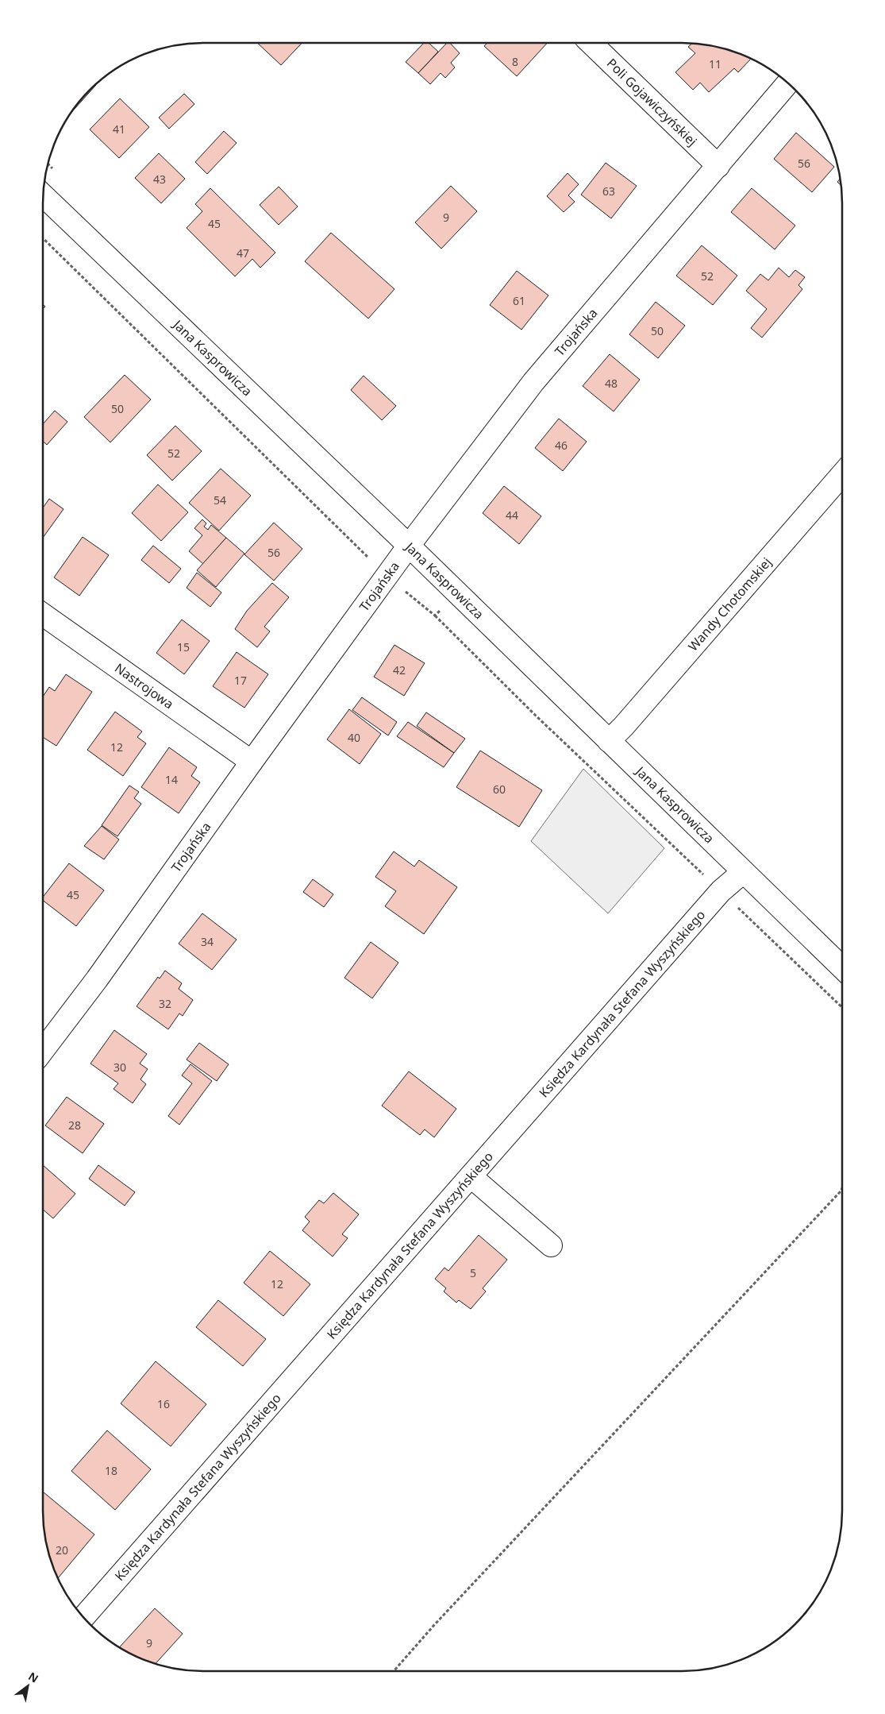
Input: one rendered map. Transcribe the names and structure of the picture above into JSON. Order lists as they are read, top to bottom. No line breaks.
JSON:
{"streets":{"street":["Poli Gojawiczyńskiej","Trojańska","Jana Kasprowicza","Wandy Chotomskiej","Nastrojowa","Księdza Kardynała Stefana Wyszyńskiego"]},"crossings":[["Poli Gojawiczyńskiej","Trojańska"],["Trojańska","Jana Kasprowicza"],["Trojańska","Nastrojowa"],["Jana Kasprowicza","Wandy Chotomskiej"],["Jana Kasprowicza","Księdza Kardynała Stefana Wyszyńskiego"]],"house_numbers":["8","11","41","56","43","63","9","45","47","52","61","50","48","50","46","52","54","44","56","15","42","17","40","12","14","60","45","34","32","30","28","5","12","16","18","20","9"],"north":"top right"}
